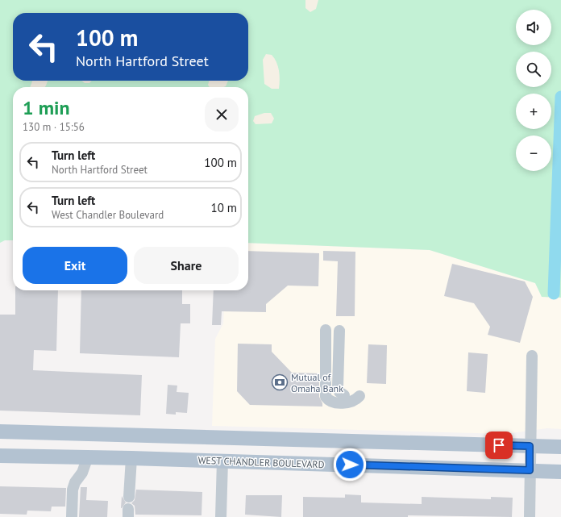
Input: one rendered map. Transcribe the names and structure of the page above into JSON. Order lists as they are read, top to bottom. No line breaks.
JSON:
{"streets":{"main road":["WEST CHANDLER BOULEVARD"]},"places":{"bank":["Mutual of Omaha Bank"]},"page":{"map_buttons":["+","−"],"turn":["100 m","North Hartford Street"],"heading":["1 min","130 m · 15:56"],"list":[{"name":"Turn left","note":"North Hartford Street","value":"100 m"},{"name":"Turn left","note":"West Chandler Boulevard","value":"10 m"}],"buttons":["Exit","Share"]}}
